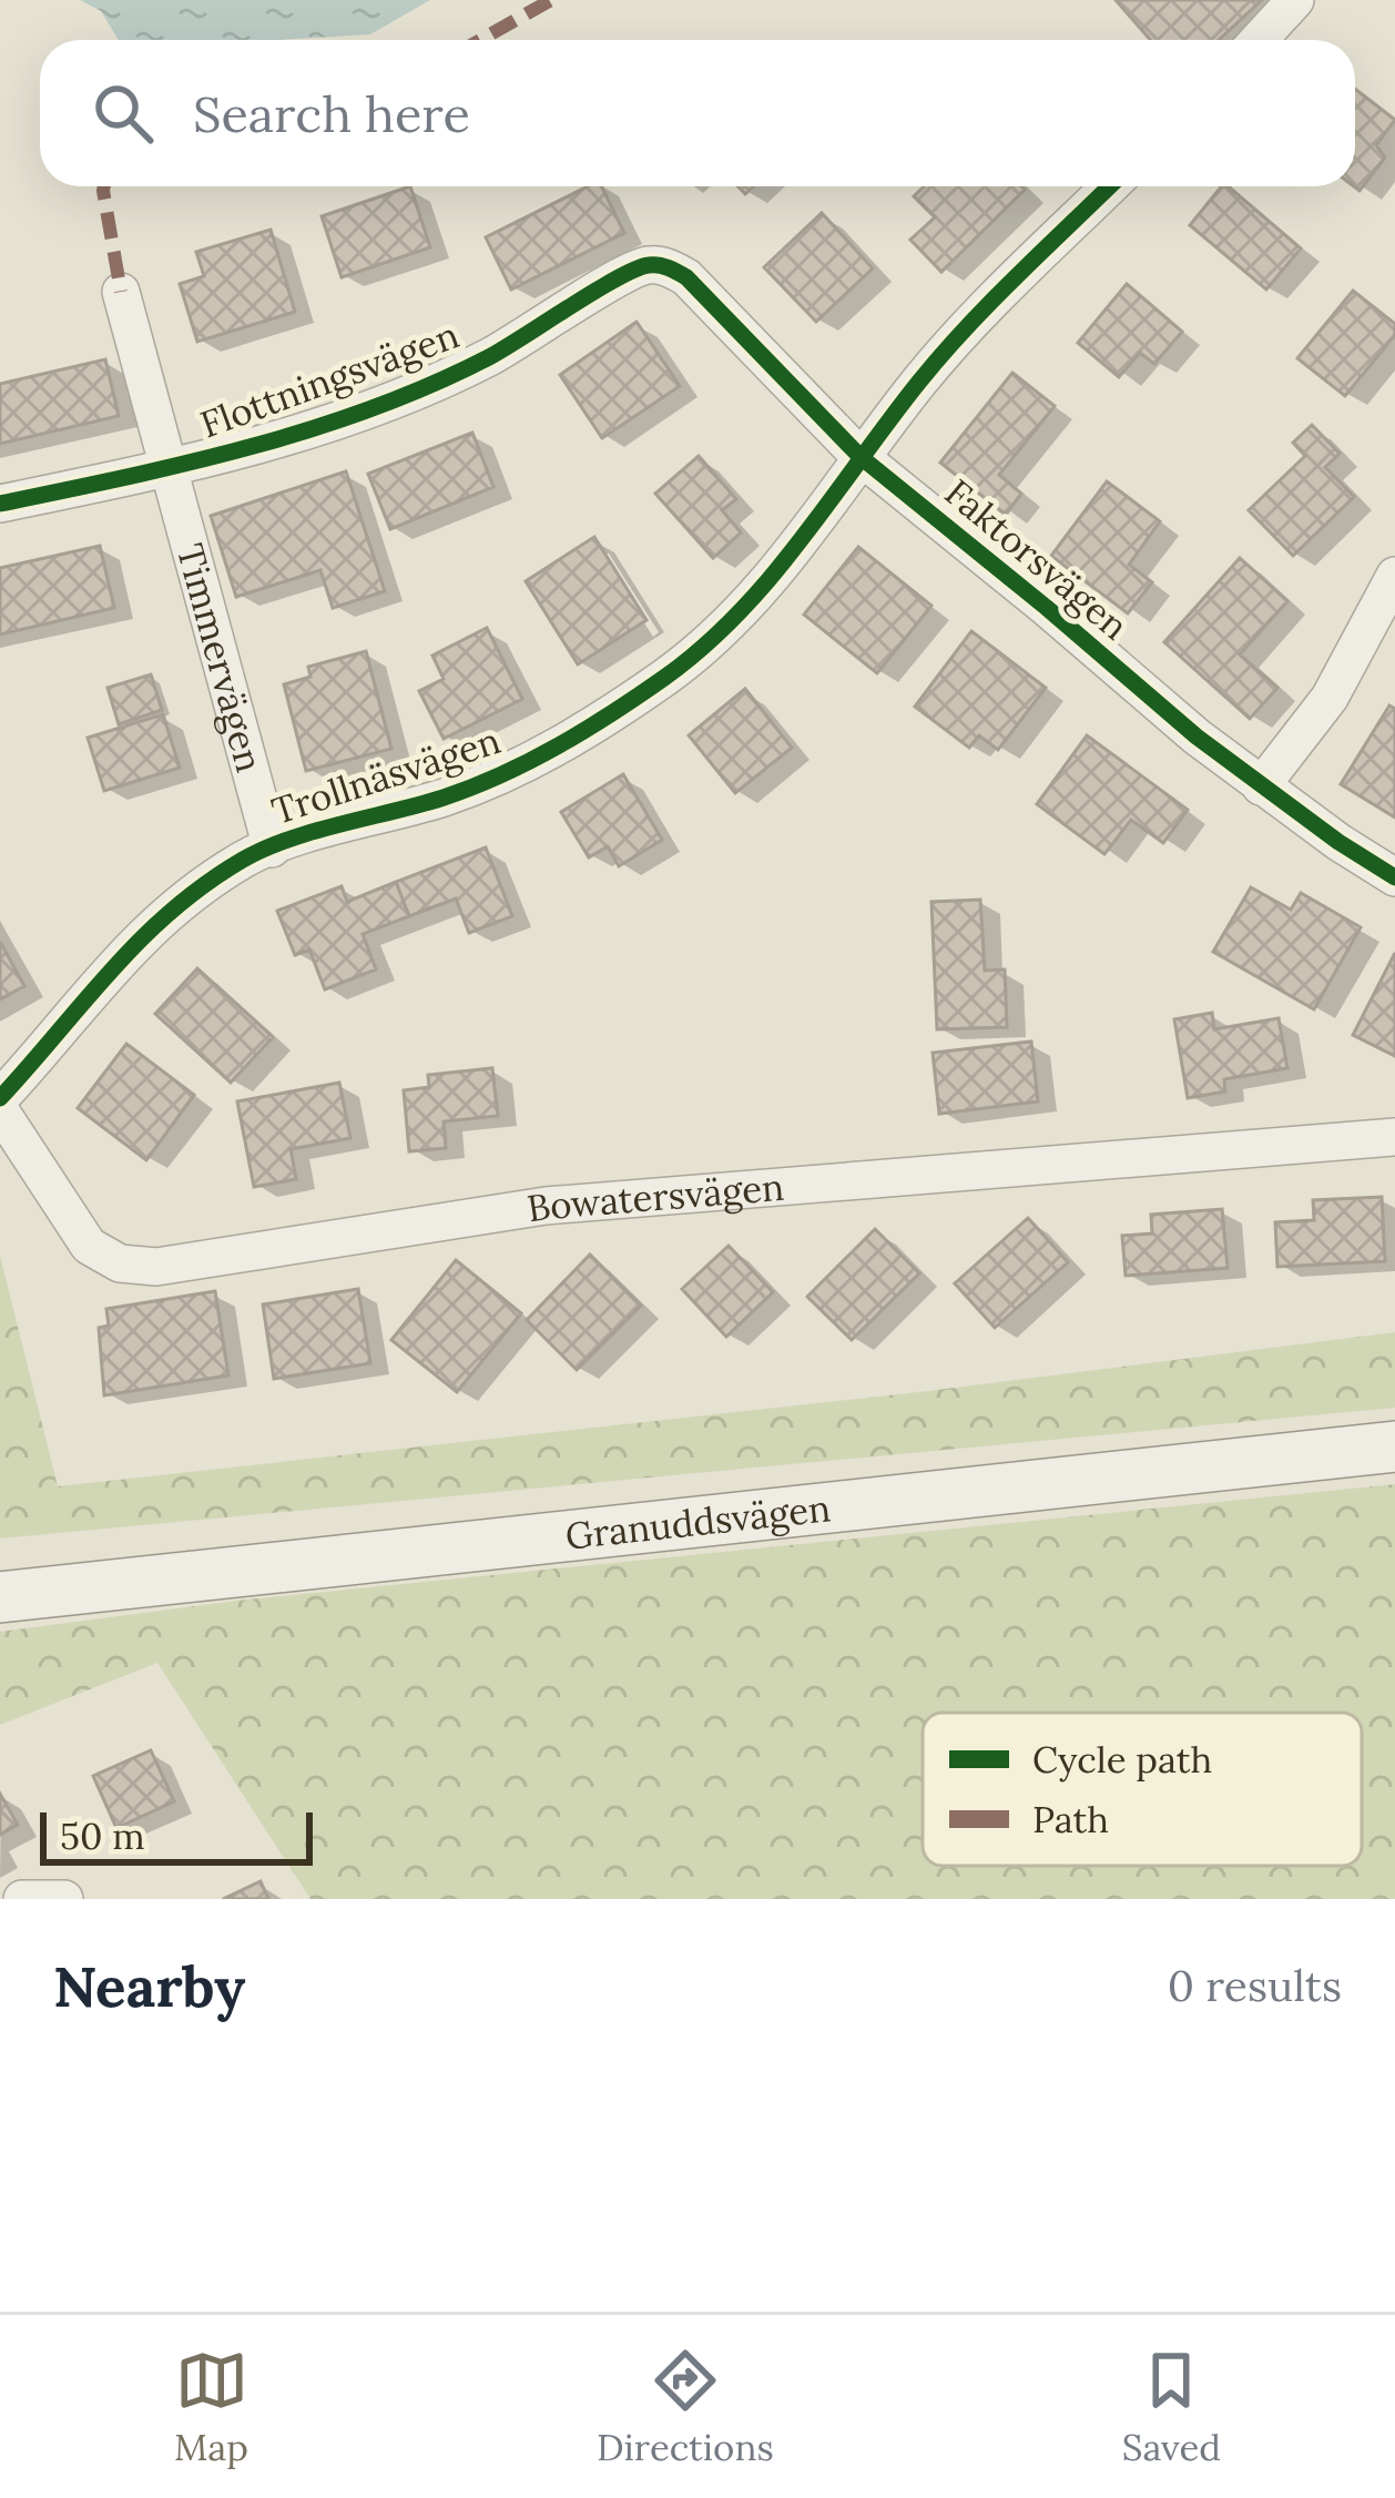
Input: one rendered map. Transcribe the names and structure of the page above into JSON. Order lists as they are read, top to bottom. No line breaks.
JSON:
{"streets":{"street":["Flottningsvägen","Faktorsvägen","Timmervägen","Trollnäsvägen","Bowatersvägen","Granuddsvägen"]},"crossings":[["Flottningsvägen","Faktorsvägen"],["Flottningsvägen","Timmervägen"],["Faktorsvägen","Trollnäsvägen"],["Timmervägen","Trollnäsvägen"]],"legend":["Cycle path","Path"],"scale_bar":"50 m","page":{"search":"Search here","scale":"50 m","heading":["Nearby","0 results"],"nav":["Map","Directions","Saved"]}}
